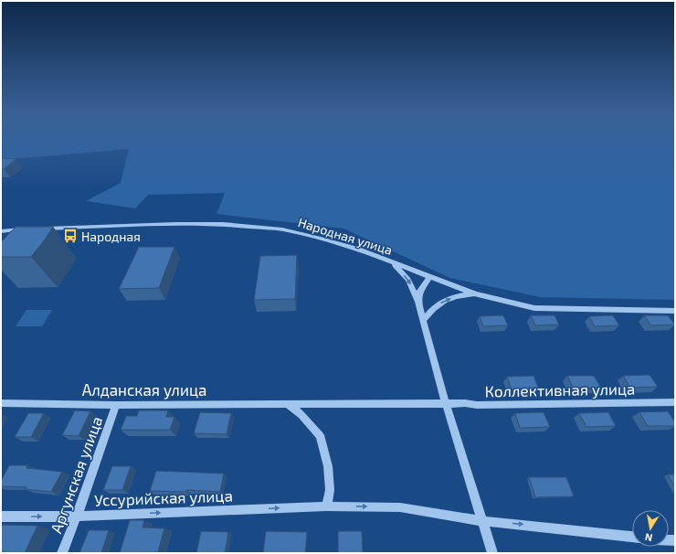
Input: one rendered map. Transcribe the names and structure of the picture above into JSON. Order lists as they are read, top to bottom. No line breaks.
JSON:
{"streets":{"street":["Народная улица","Алданская улица","Коллективная улица","Аргунская улица","Уссурийская улица"]},"crossings":[["Алданская улица","Коллективная улица"],["Алданская улица","Аргунская улица"],["Аргунская улица","Уссурийская улица"]],"one_way":["Уссурийская улица"],"places":{"bus stop":["Народная"]},"north":"bottom"}
